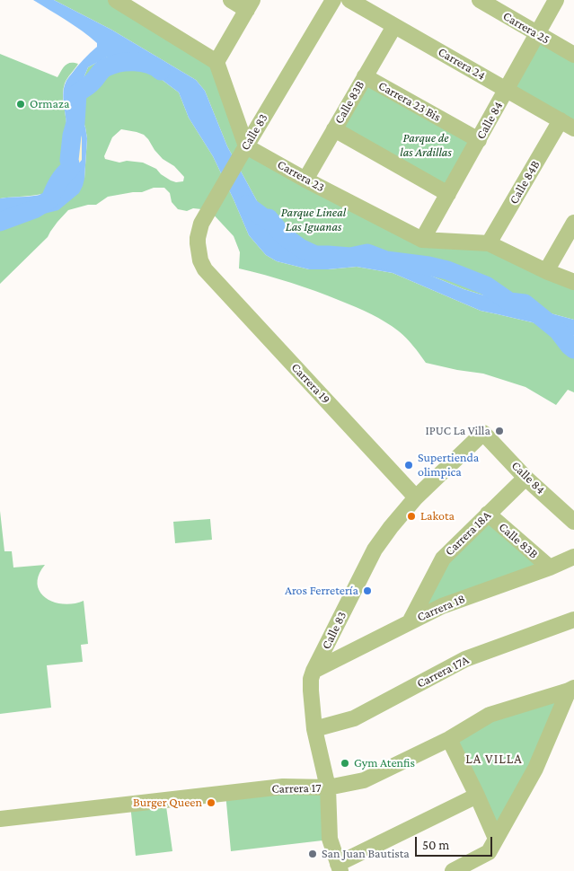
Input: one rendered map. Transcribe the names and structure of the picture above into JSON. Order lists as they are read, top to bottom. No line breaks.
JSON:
{"streets":{"street":["Carrera 25","Carrera 24","Carrera 23 Bis","Calle 83B","Calle 84","Calle 83","Carrera 23","Calle 84B","Carrera 19","Carrera 18A","Carrera 18","Carrera 17A","Carrera 17"]},"crossings":[["Carrera 25","Calle 84"],["Carrera 24","Calle 83B"],["Carrera 24","Calle 84"],["Carrera 24","Calle 84B"],["Carrera 23 Bis","Calle 83B"],["Carrera 23 Bis","Calle 84"],["Calle 83B","Carrera 23"],["Calle 83B","Carrera 18A"],["Calle 83B","Carrera 18"],["Calle 84","Calle 83"],["Calle 84","Carrera 23"],["Calle 84","Carrera 18A"],["Calle 83","Carrera 23"],["Calle 83","Carrera 19"],["Calle 83","Carrera 18"],["Calle 83","Carrera 17A"],["Calle 83","Carrera 17"],["Carrera 23","Calle 84B"],["Carrera 18A","Carrera 18"]],"districts":["LA VILLA"],"parks":["Parque de las Ardillas","Parque Lineal Las Iguanas"],"places":["Ormaza","IPUC La Villa","Supertienda olimpica","Lakota","Aros Ferretería","Gym Atenfis","Burger Queen","San Juan Bautista"],"scale_bar":"50 m"}
